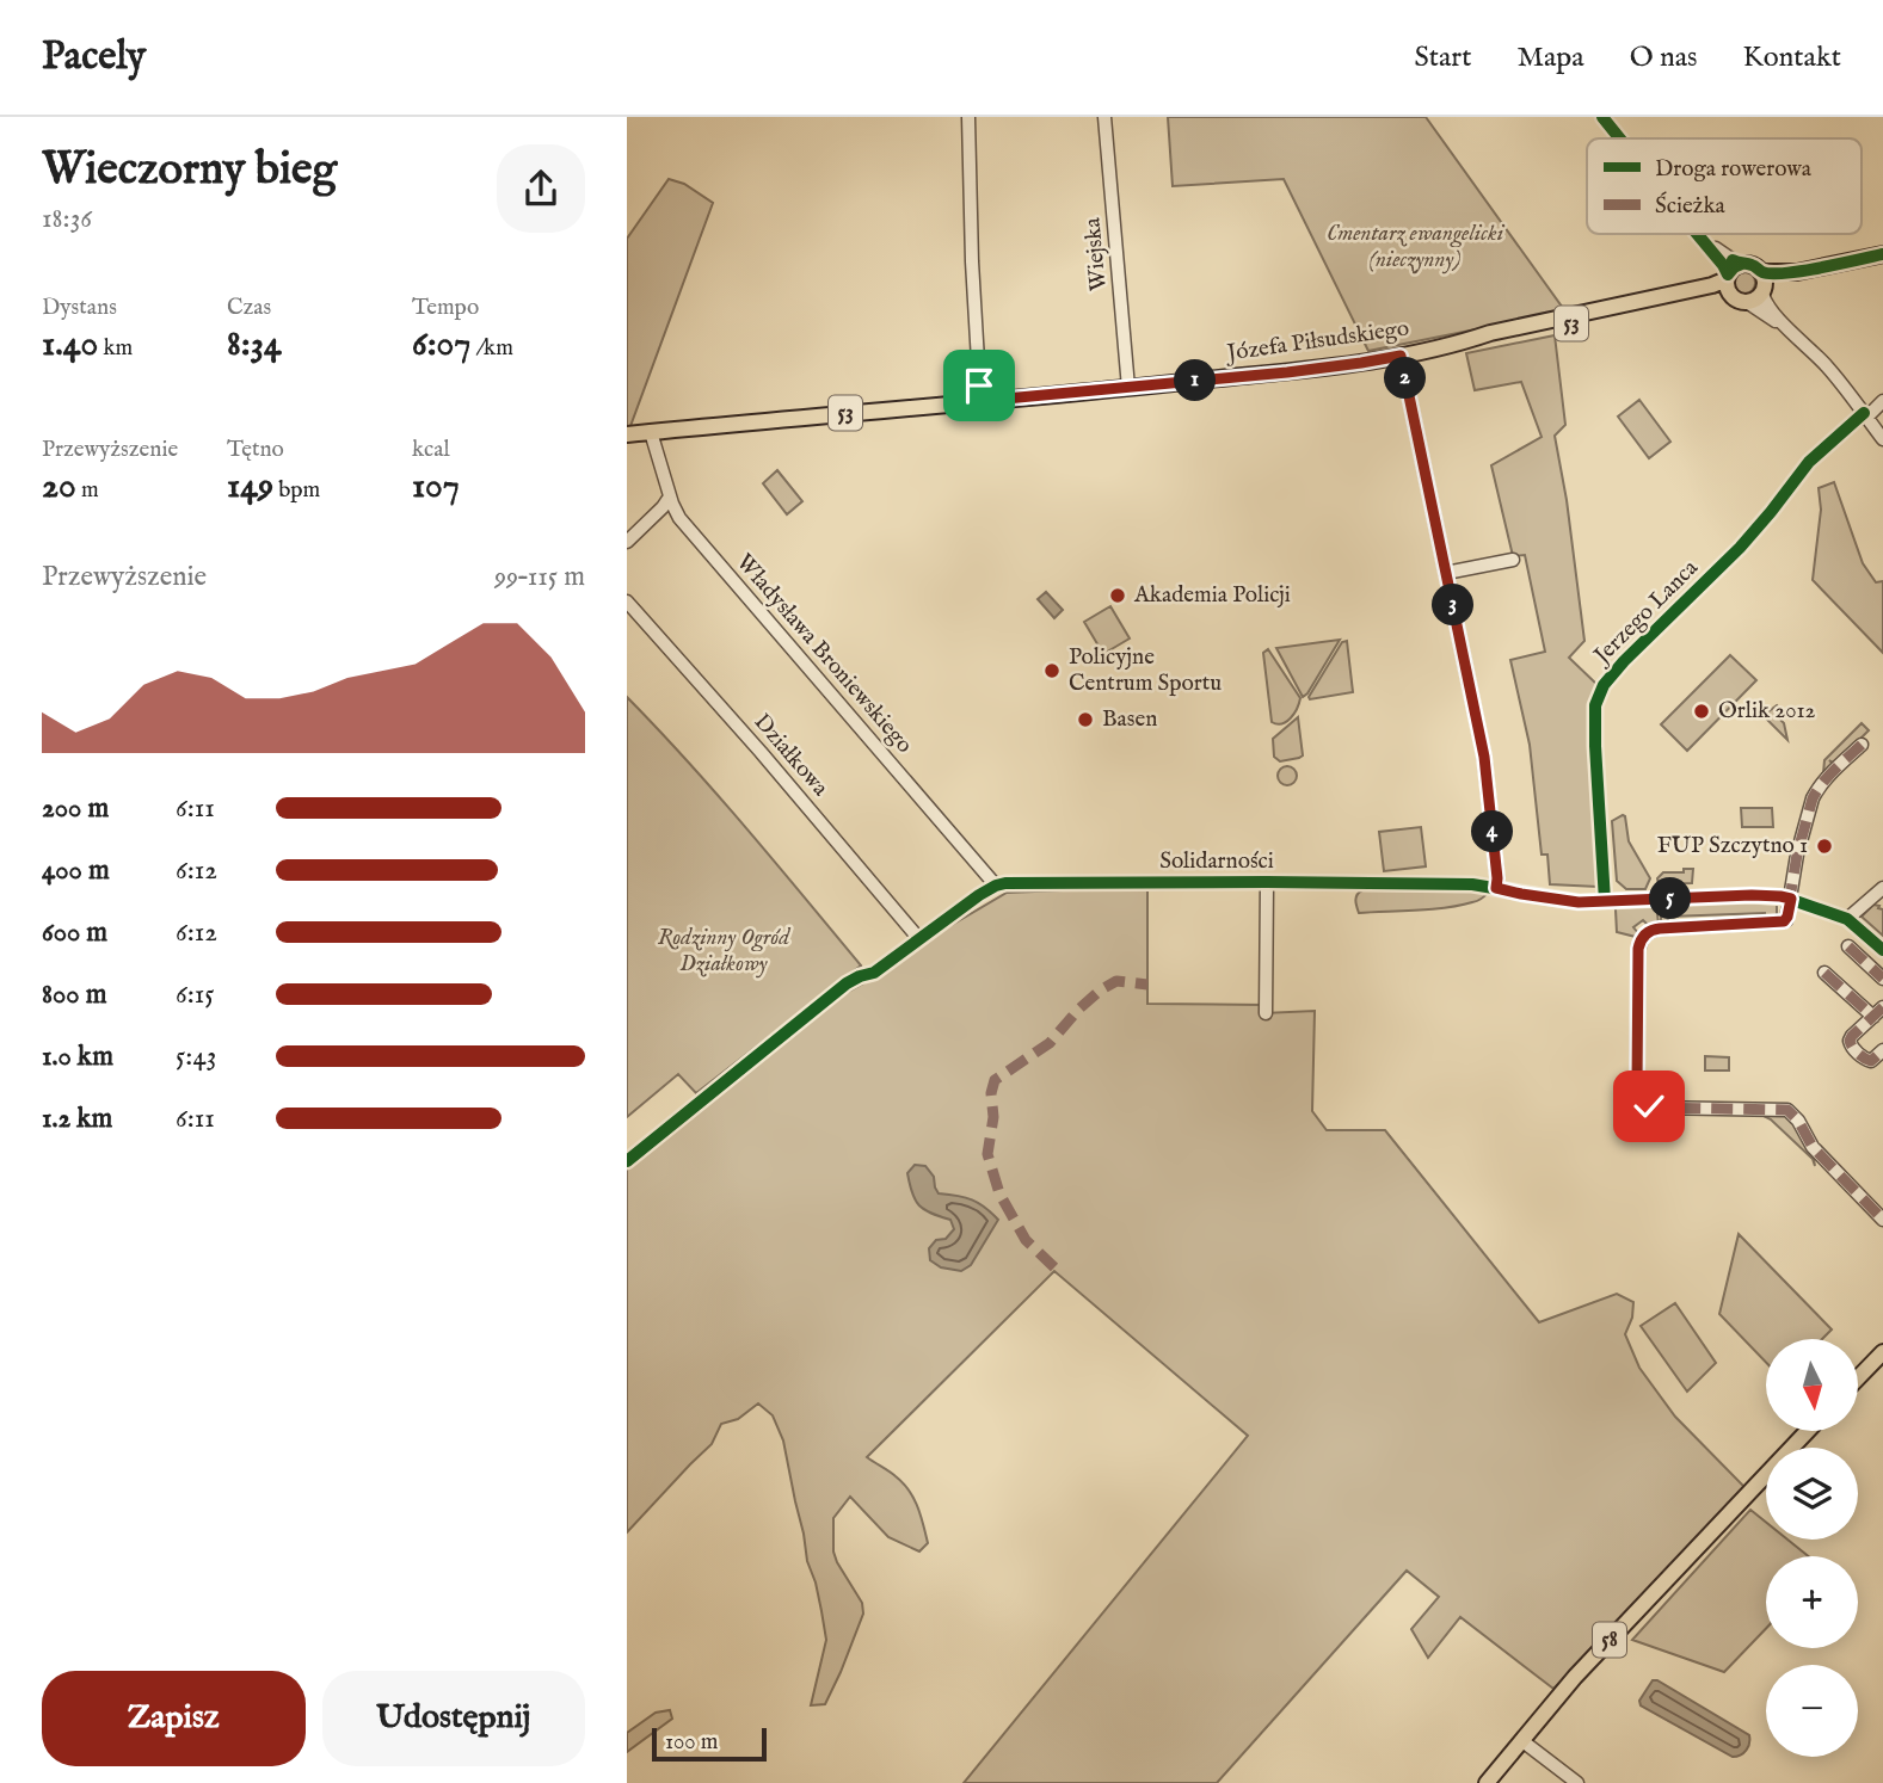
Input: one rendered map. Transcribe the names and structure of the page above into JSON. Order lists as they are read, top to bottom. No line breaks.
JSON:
{"streets":{"main road":["53","Józefa Piłsudskiego","58"],"street":["Wiejska","Jerzego Lanca","Władysława Broniewskiego","Działkowa","Solidarności"]},"crossings":[["Wiejska","Józefa Piłsudskiego"],["53","Józefa Piłsudskiego"],["Józefa Piłsudskiego","Władysława Broniewskiego"],["Jerzego Lanca","Solidarności"],["Władysława Broniewskiego","Solidarności"],["Działkowa","Solidarności"]],"parks":["Cmentarz ewangelicki (nieczynny)","Rodzinny Ogród Działkowy"],"places":["Akademia Policji","Policyjne Centrum Sportu","Orlik 2012","Basen","FUP Szczytno 1"],"legend":["Droga rowerowa","Ścieżka"],"scale_bar":"100 m","north":"bottom","page":{"header":"Pacely","nav":["Start","Mapa","O nas","Kontakt"],"heading":["Wieczorny bieg","18:36"],"stats":[["Dystans","1.40 km"],["Czas","8:34"],["Tempo","6:07 /km"],["Przewyższenie","20 m"],["Tętno","149 bpm"],["kcal","107"]],"pins":["2","1","3","4","5"],"chart":["Przewyższenie","99–115 m"],"list":[{"name":"200 m","note":"6:11"},{"name":"400 m","note":"6:12"},{"name":"600 m","note":"6:12"},{"name":"800 m","note":"6:15"},{"name":"1.0 km","note":"5:43"},{"name":"1.2 km","note":"6:11"}],"map_buttons":["+","−"],"buttons":["Zapisz","Udostępnij"],"scale":"100 m"}}
